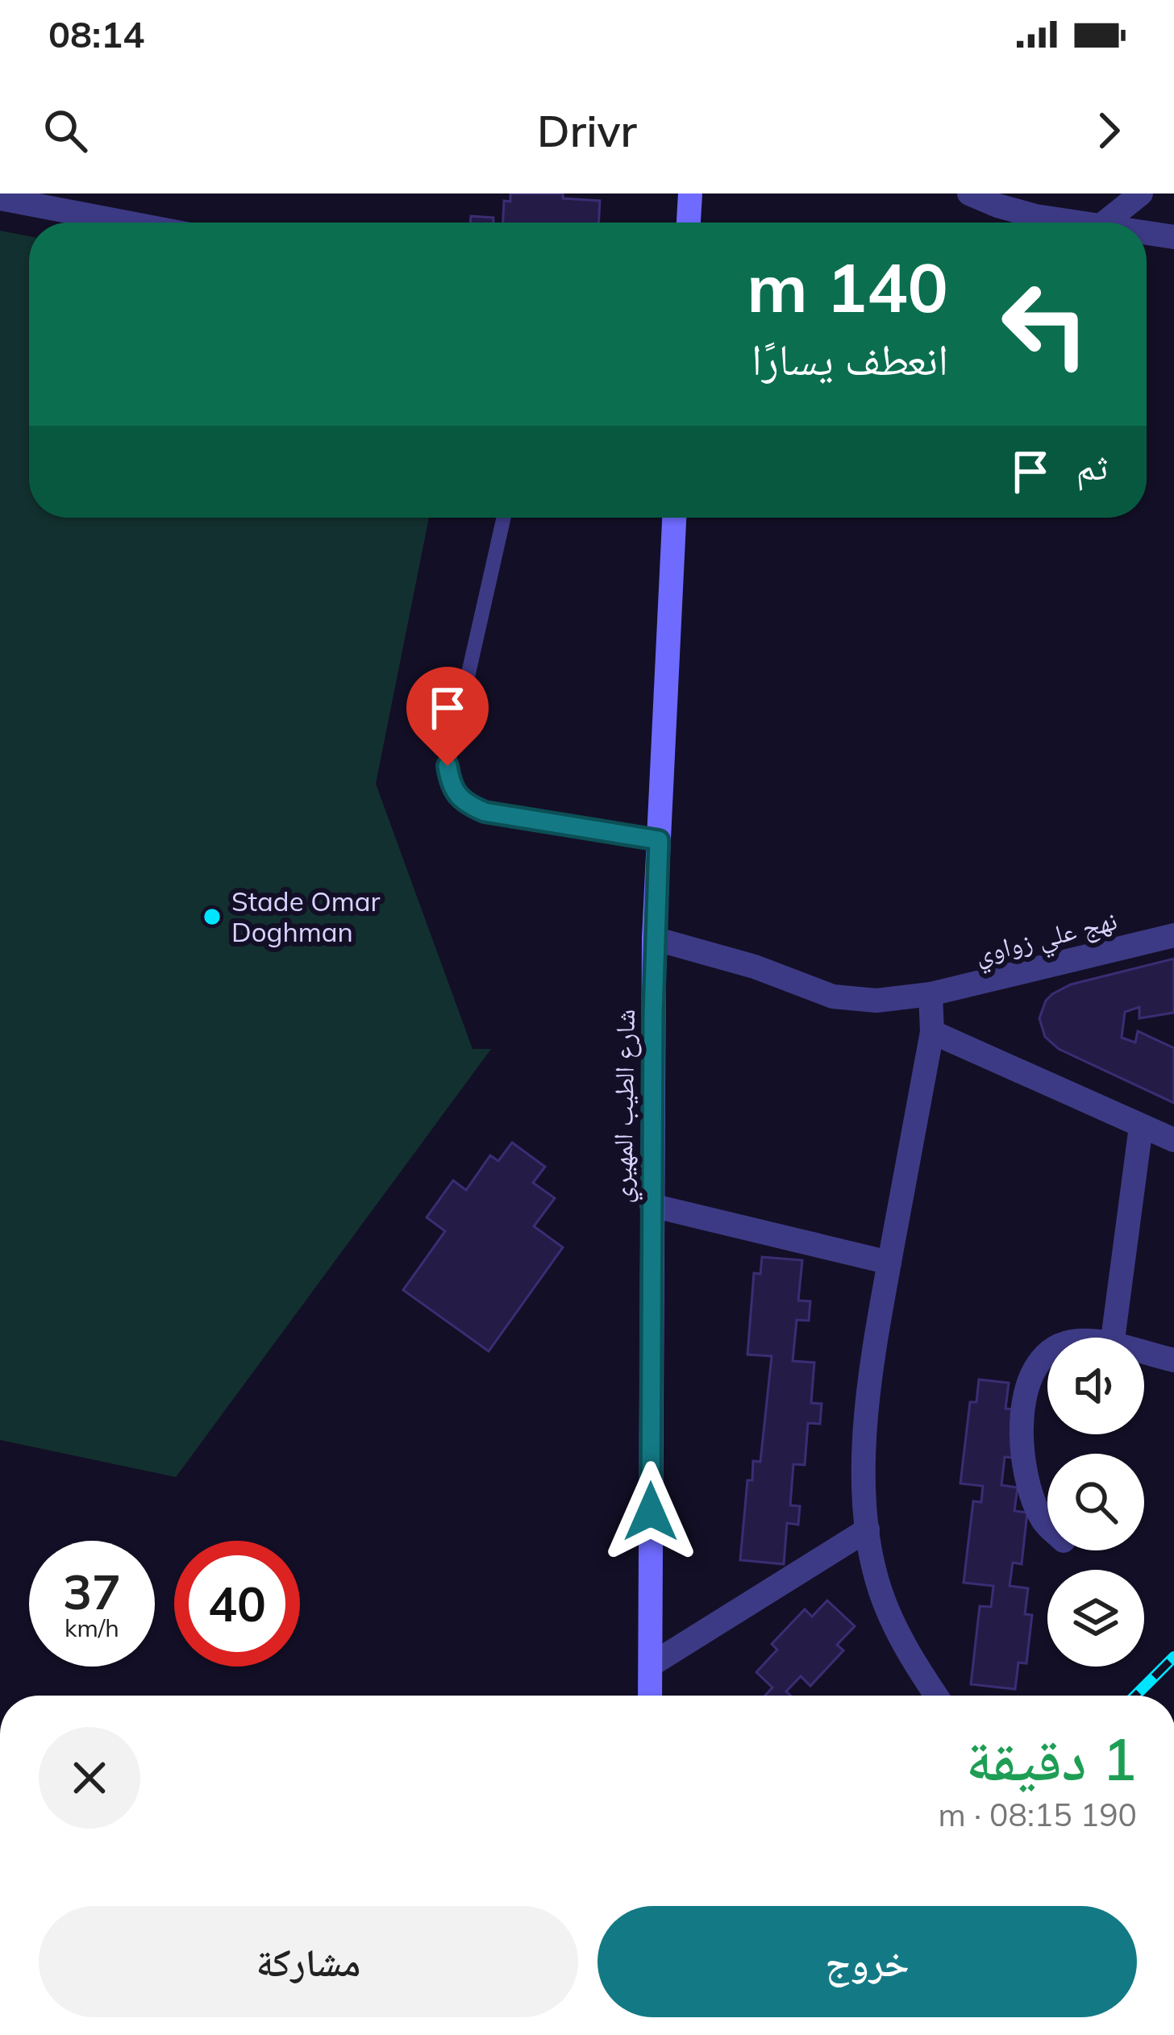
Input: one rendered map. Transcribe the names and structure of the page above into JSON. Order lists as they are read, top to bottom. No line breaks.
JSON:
{"streets":{"street":["نهج علي زواوي","شارع الطيب المهيري"]},"crossings":[["نهج علي زواوي","شارع الطيب المهيري"]],"places":["Stade Omar Doghman"],"page":{"status":"08:14","header":"Drivr","turn":["140 m","انعطف يسارًا"],"then":"ثم","speed":"37 km/h","limit":"40","heading":["1 دقيقة","190 m · 08:15"],"buttons":["خروج","مشاركة"]}}
